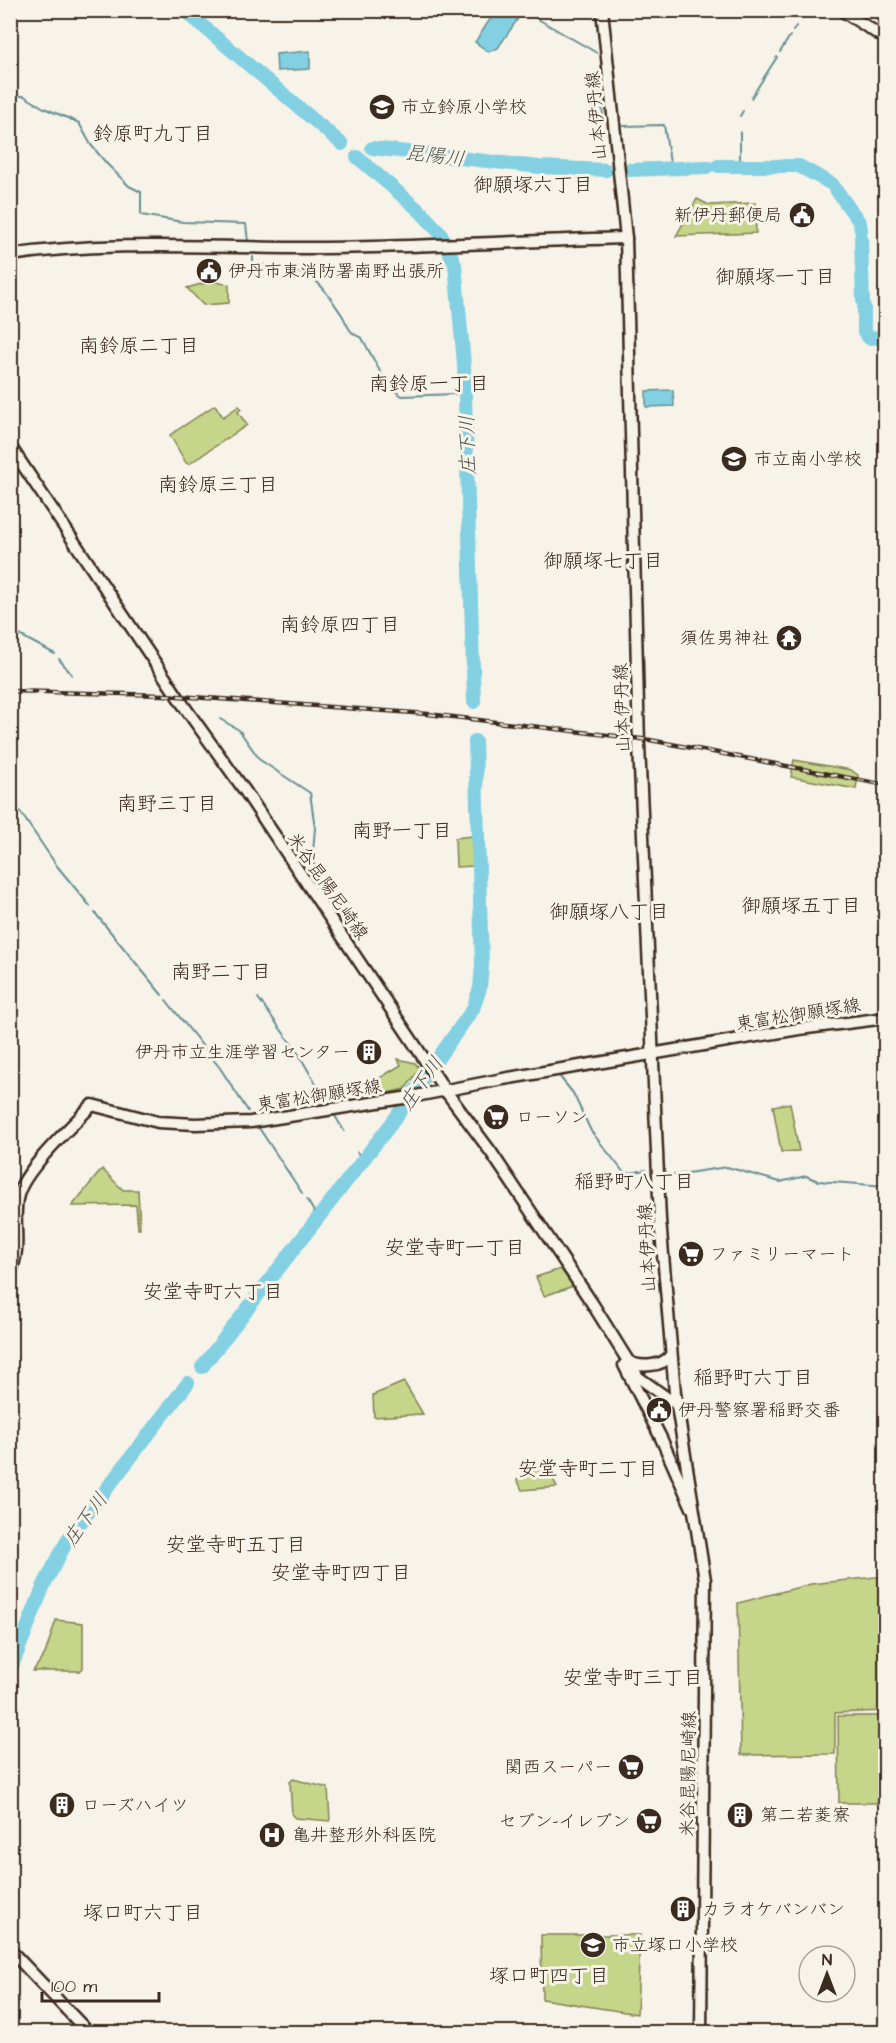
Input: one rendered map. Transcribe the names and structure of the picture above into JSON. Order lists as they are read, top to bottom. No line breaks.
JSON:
{"streets":{"main road":["山本伊丹線","米谷昆陽尼崎線","東富松御願塚線"]},"crossings":[["山本伊丹線","米谷昆陽尼崎線"],["山本伊丹線","東富松御願塚線"],["米谷昆陽尼崎線","東富松御願塚線"]],"districts":["鈴原町九丁目","御願塚六丁目","御願塚一丁目","南鈴原二丁目","南鈴原一丁目","南鈴原三丁目","御願塚七丁目","南鈴原四丁目","南野三丁目","南野一丁目","御願塚五丁目","御願塚八丁目","南野二丁目","稲野町八丁目","安堂寺町一丁目","安堂寺町六丁目","稲野町六丁目","安堂寺町二丁目","安堂寺町五丁目","安堂寺町四丁目","安堂寺町三丁目","塚口町六丁目","塚口町四丁目"],"water":["昆陽川","庄下川"],"places":{"school or university":["市立鈴原小学校","市立南小学校","市立塚口小学校"],"public building":["新伊丹郵便局","伊丹市東消防署南野出張所","伊丹警察署稲野交番"],"temple":["須佐男神社"],"building":["伊丹市立生涯学習センター","ローズハイツ","第二若菱寮","カラオケバンバン"],"supermarket":["ローソン","ファミリーマート","関西スーパー","セブン-イレブン"],"hospital":["亀井整形外科医院"]},"scale_bar":"100 m","north":"top"}
